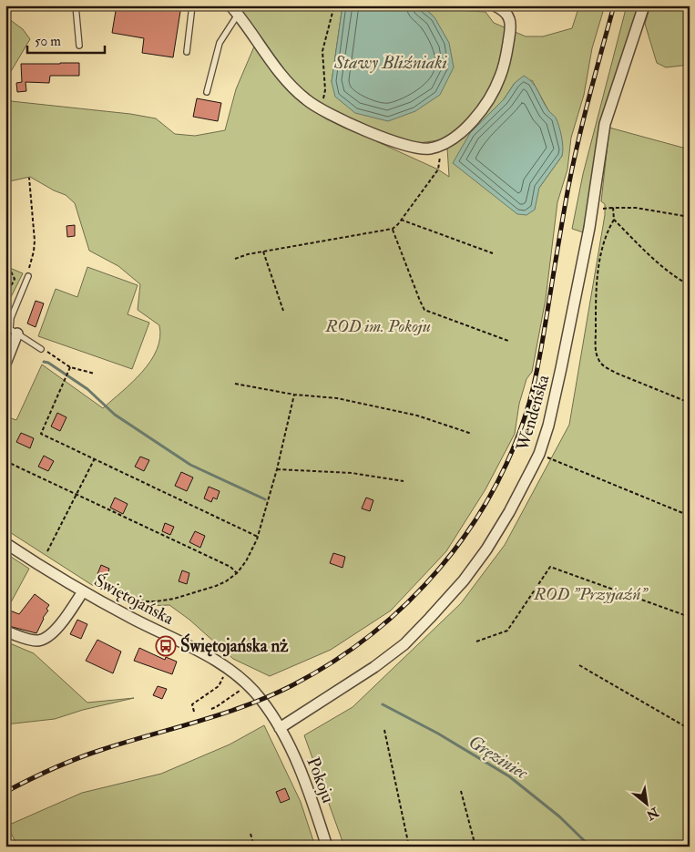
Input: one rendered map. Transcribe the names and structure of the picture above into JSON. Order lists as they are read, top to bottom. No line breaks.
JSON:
{"streets":{"street":["Wendeńska","Świętojańska","Pokoju"]},"crossings":[["Wendeńska","Świętojańska"],["Wendeńska","Pokoju"],["Świętojańska","Pokoju"]],"water":["Stawy Bliźniaki","Gręziniec"],"parks":["ROD im. Pokoju","ROD \"Przyjaźń\""],"places":{"bus stop":["Świętojańska nż"]},"scale_bar":"50 m","north":"bottom right"}
